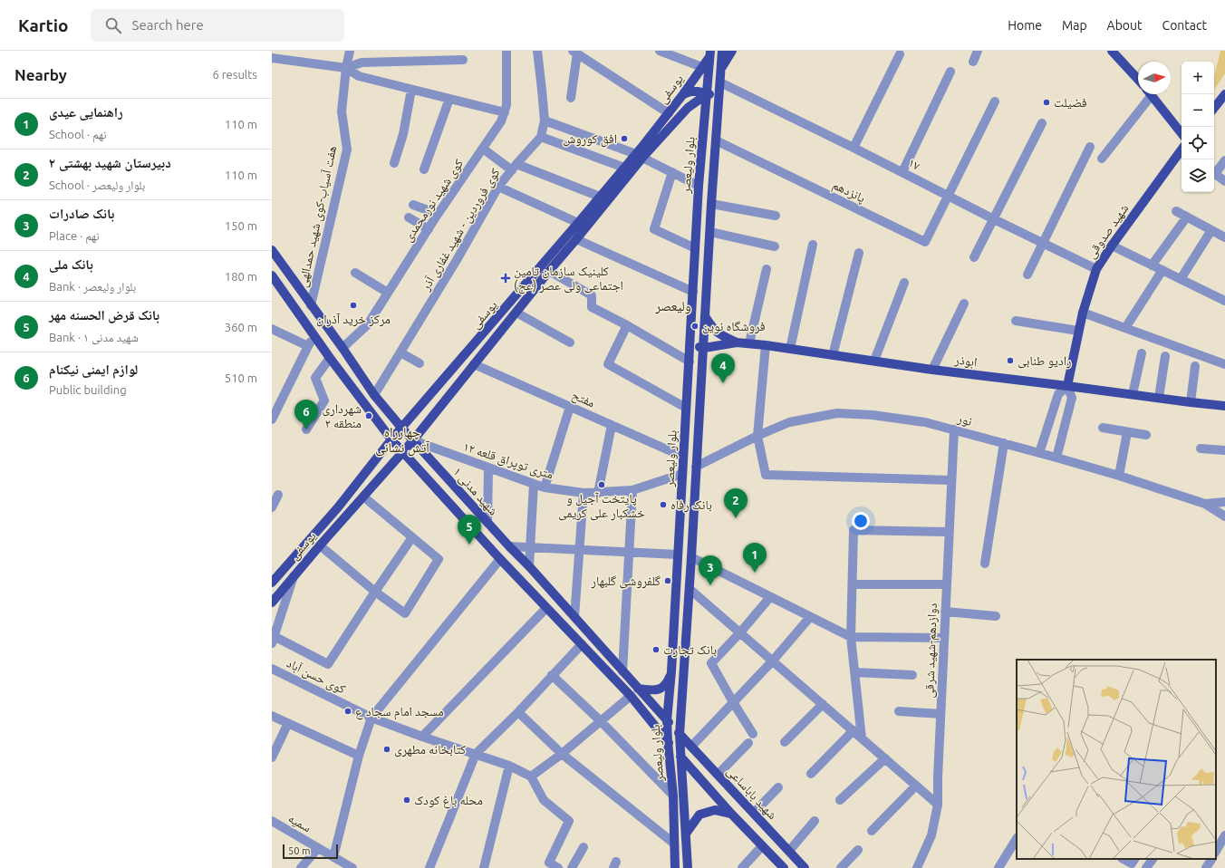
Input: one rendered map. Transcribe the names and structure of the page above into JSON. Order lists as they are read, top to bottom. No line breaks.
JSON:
{"streets":{"main road":["یوسفی","بلوار ولیعصر","شهید صدوقی","ابوذر","شهید مدنی ۱","شهید باباساعی"],"street":["۱۷","پانزدهم","کوی شهید نورمحمدی","هفت آسیاب-کوی شهید حمدالهی","کوی فروردین - شهید غفاری آذر","مفتح","نور","۱۲ متری توپراق قلعه","دوازدهم-شهید شرقی","کوی حسن آباد","سمیه"]},"crossings":[["یوسفی","بلوار ولیعصر"],["یوسفی","مفتح"],["یوسفی","۱۲ متری توپراق قلعه"],["یوسفی","شهید مدنی ۱"],["۱۷","بلوار ولیعصر"],["۱۷","پانزدهم"],["۱۷","شهید صدوقی"],["بلوار ولیعصر","پانزدهم"],["بلوار ولیعصر","ابوذر"],["بلوار ولیعصر","مفتح"],["بلوار ولیعصر","نور"],["بلوار ولیعصر","۱۲ متری توپراق قلعه"],["بلوار ولیعصر","شهید مدنی ۱"],["بلوار ولیعصر","شهید باباساعی"],["کوی شهید نورمحمدی","شهید مدنی ۱"],["هفت آسیاب-کوی شهید حمدالهی","شهید مدنی ۱"],["کوی فروردین - شهید غفاری آذر","شهید مدنی ۱"],["شهید صدوقی","ابوذر"],["نور","دوازدهم-شهید شرقی"],["۱۲ متری توپراق قلعه","شهید مدنی ۱"],["شهید مدنی ۱","شهید باباساعی"]],"districts":["ولیعصر","چهارراه آتش نشانی"],"places":{"other":["فضیلت","افق کوروش","مرکز خرید آذران","فروشگاه نوین","رادیو طنابی","شهرداری منطقه ۲","پایتخت آجیل و خشکبار علی کریمی","بانک رفاه","گلفروشی گلبهار","بانک تجارت","مسجد امام سجاد ع","کتابخانه مطهری","محله باغ کودک"],"health":["کلینیک سازمان تامین اجتماعی ولی عصر (عج)"]},"scale_bar":"50 m","north":"right","page":{"header":"Kartio","search":"Search here","nav":["Home","Map","About","Contact"],"heading":["Nearby","6 results"],"map_buttons":["+","−"],"list":[{"mark":"1","name":"راهنمایی عیدی","note":"School · نهم","value":"110 m"},{"mark":"2","name":"دبیرستان شهید بهشتی ۲","note":"School · بلوار ولیعصر","value":"110 m"},{"mark":"3","name":"بانک صادرات","note":"Place · نهم","value":"150 m"},{"mark":"4","name":"بانک ملی","note":"Bank · بلوار ولیعصر","value":"180 m"},{"mark":"5","name":"بانک قرض الحسنه مهر","note":"Bank · شهید مدنی ۱","value":"360 m"},{"mark":"6","name":"لوازم ایمنی نیکنام","note":"Public building","value":"510 m"}],"pins":["4","6","2","5","1","3"],"scale":"50 m"}}
